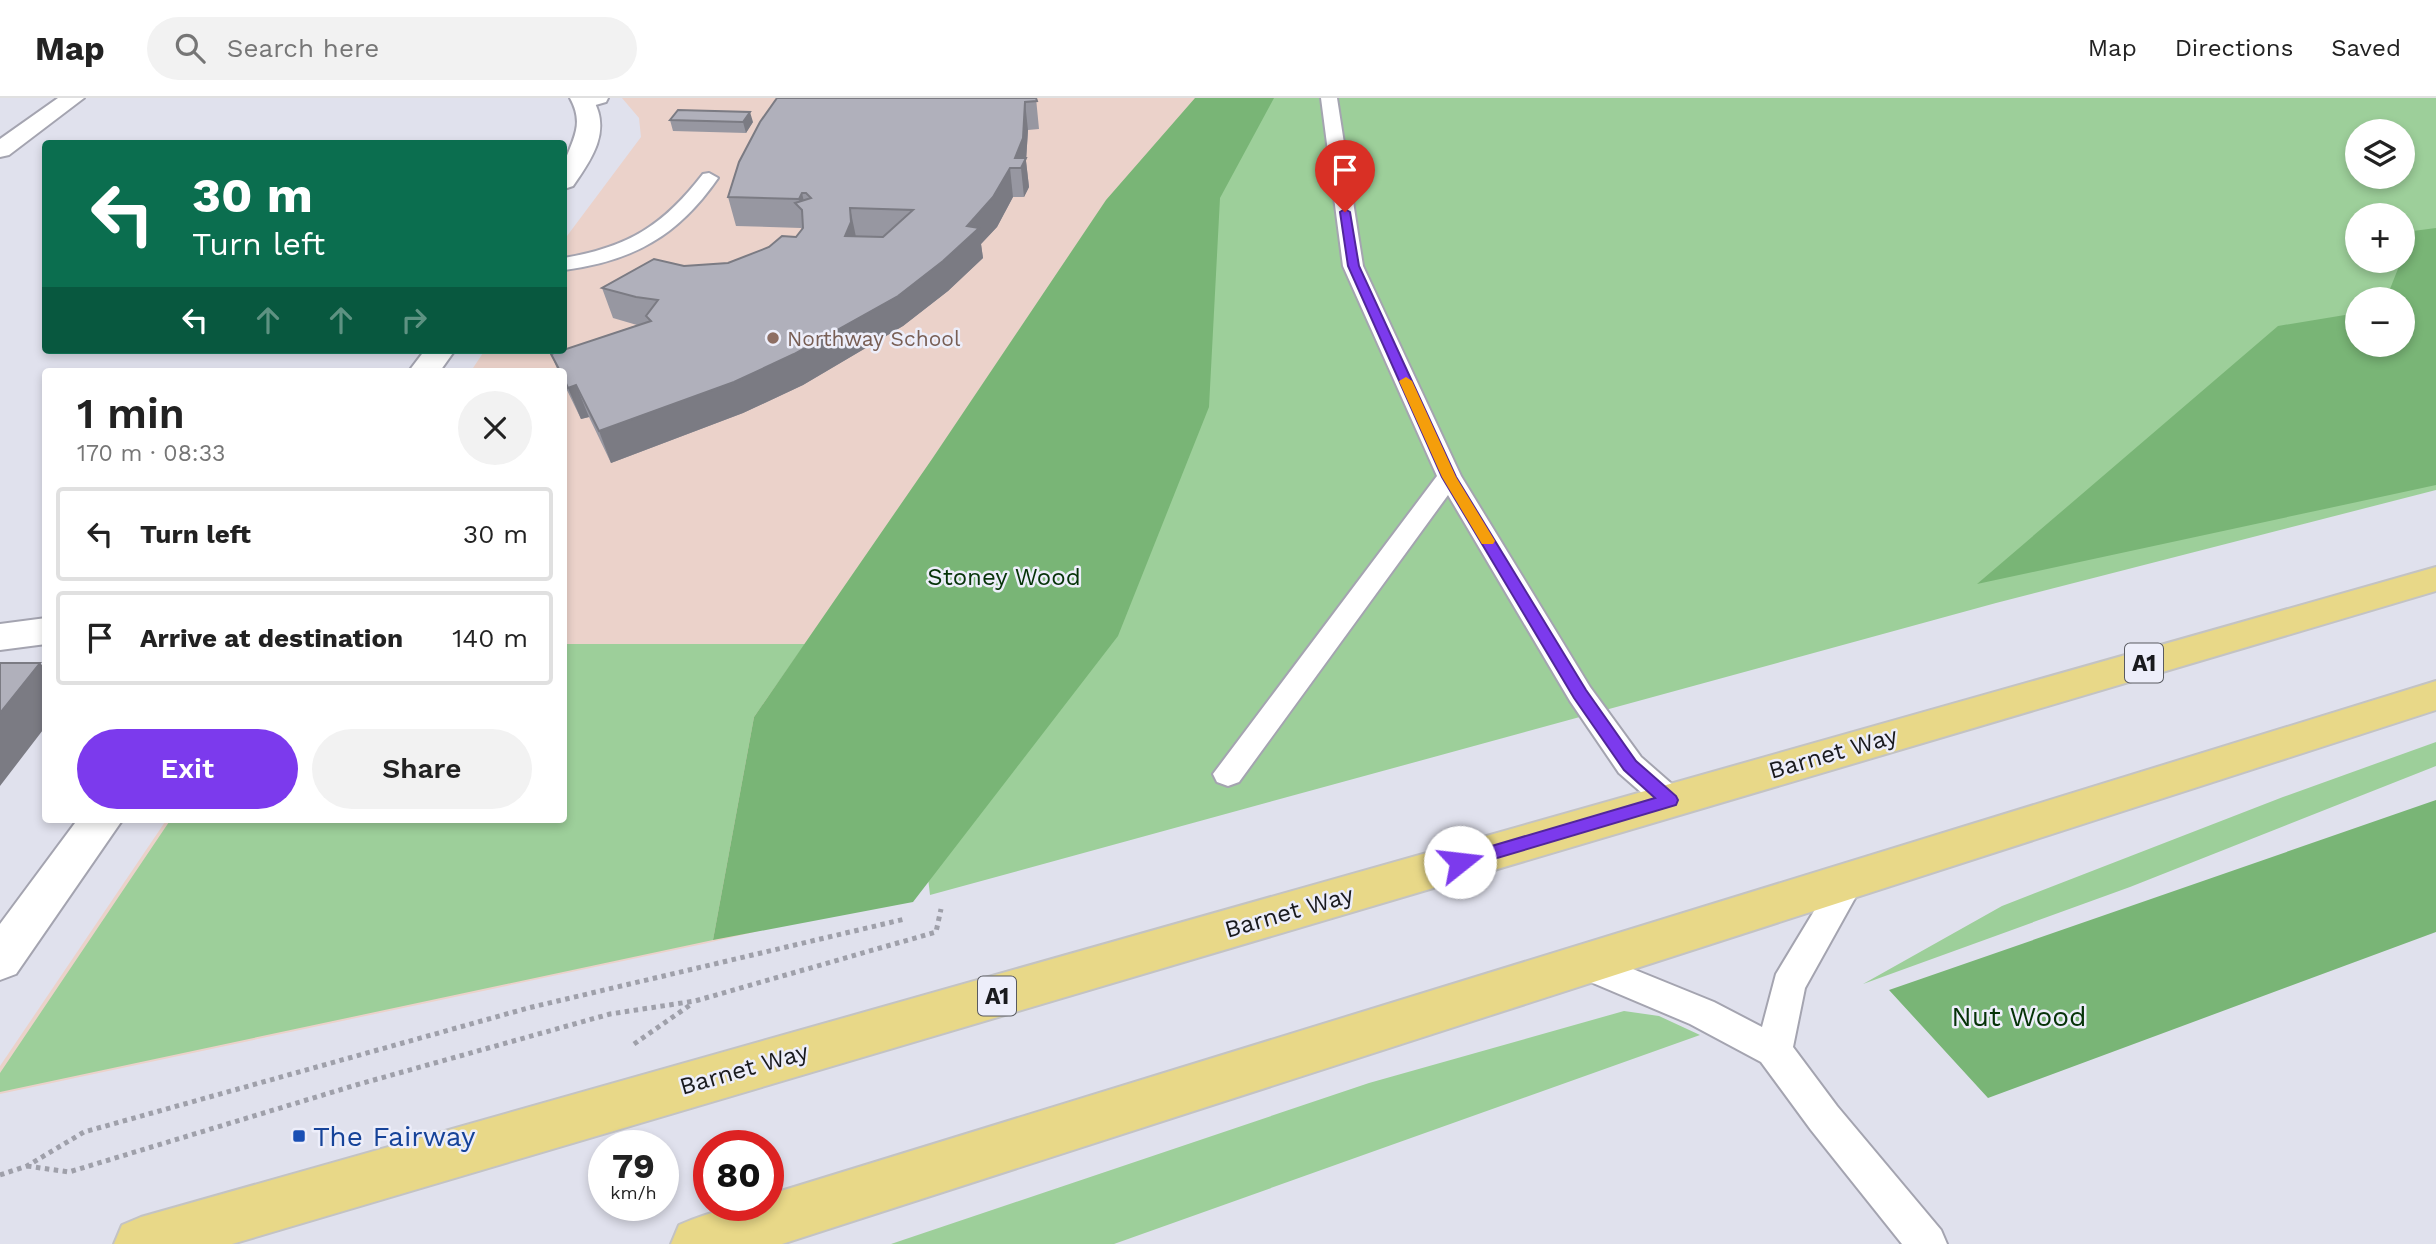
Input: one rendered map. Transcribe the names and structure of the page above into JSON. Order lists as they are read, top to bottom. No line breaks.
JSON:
{"streets":{"highway":["A1","Barnet Way"]},"parks":["Stoney Wood","Nut Wood"],"places":{"other":["Northway School"],"transit":["The Fairway"]},"page":{"header":"Map","search":"Search here","nav":["Map","Directions","Saved"],"map_buttons":["+","−"],"turn":["30 m","Turn left"],"heading":["1 min","170 m · 08:33"],"list":[{"name":"Turn left","value":"30 m"},{"name":"Arrive at destination","value":"140 m"}],"buttons":["Exit","Share"],"speed":"79 km/h","limit":"80"}}
